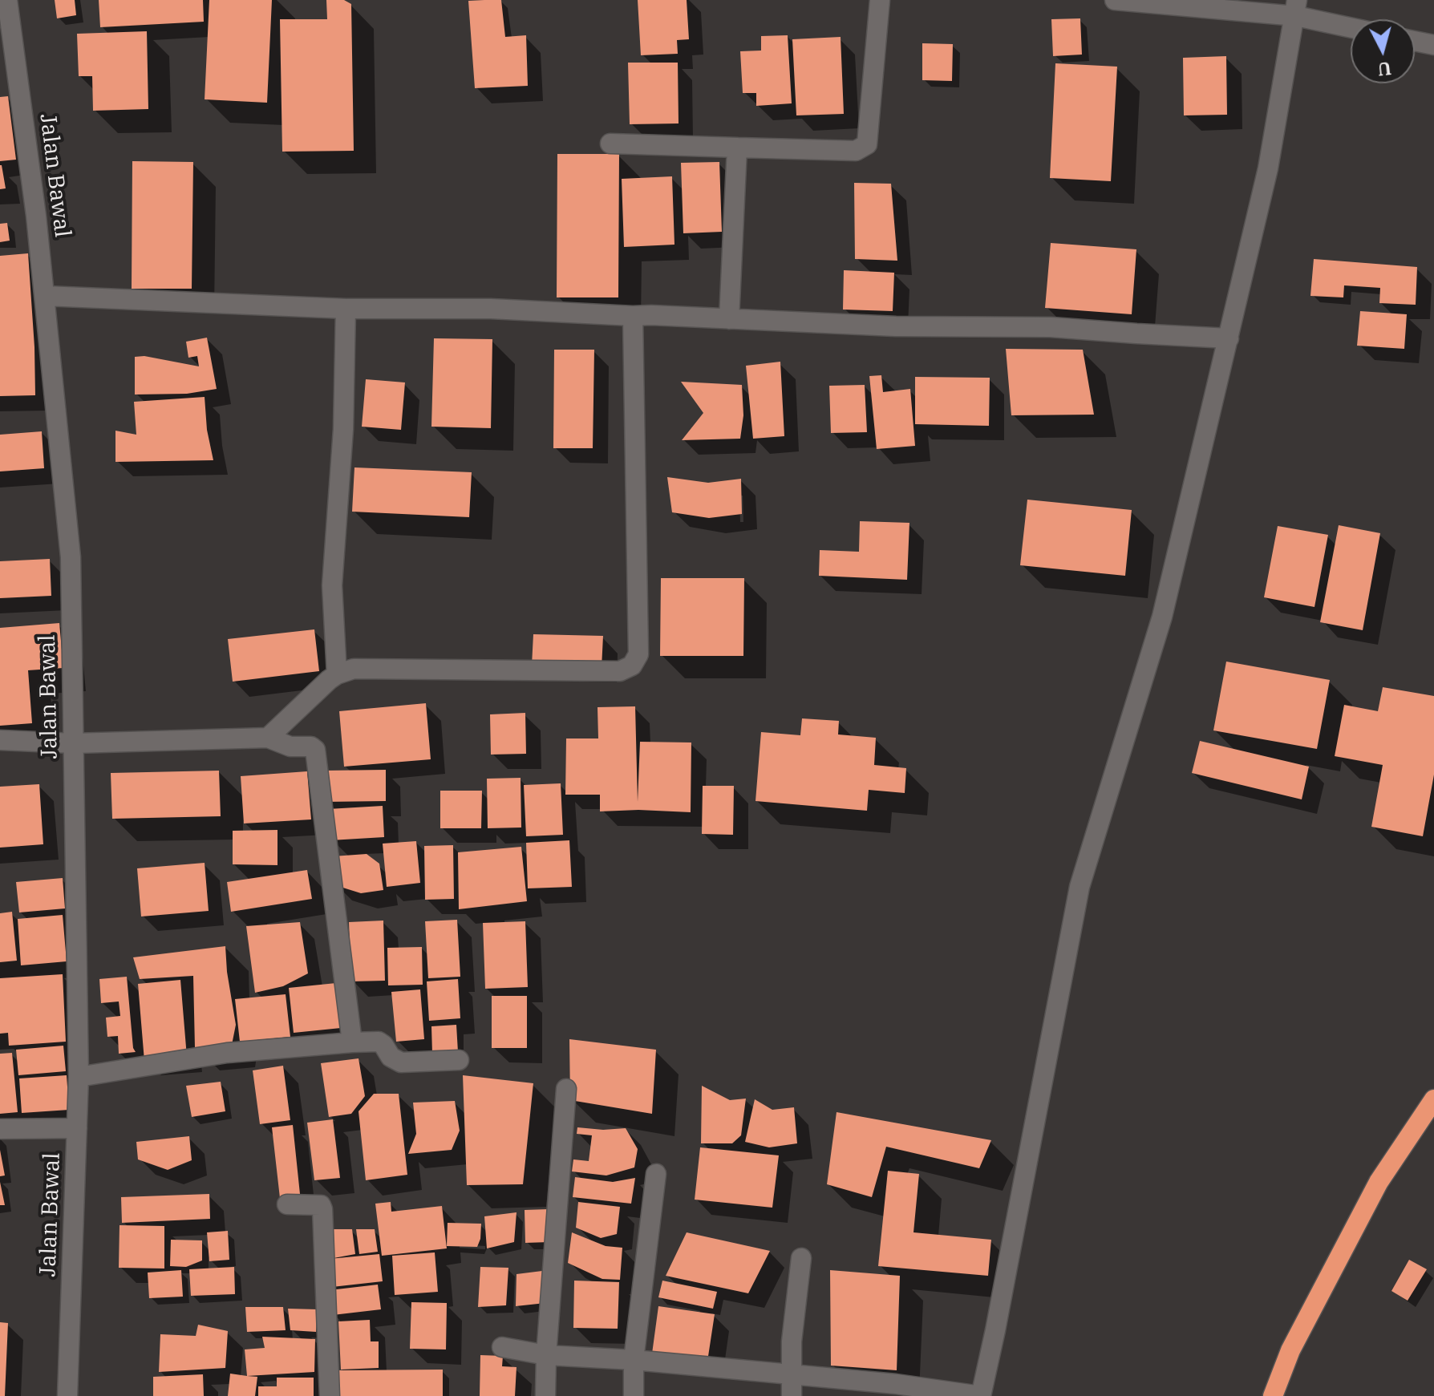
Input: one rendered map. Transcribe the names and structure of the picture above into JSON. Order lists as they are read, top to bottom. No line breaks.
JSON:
{"streets":{"street":["Jalan Bawal"]},"north":"bottom"}
